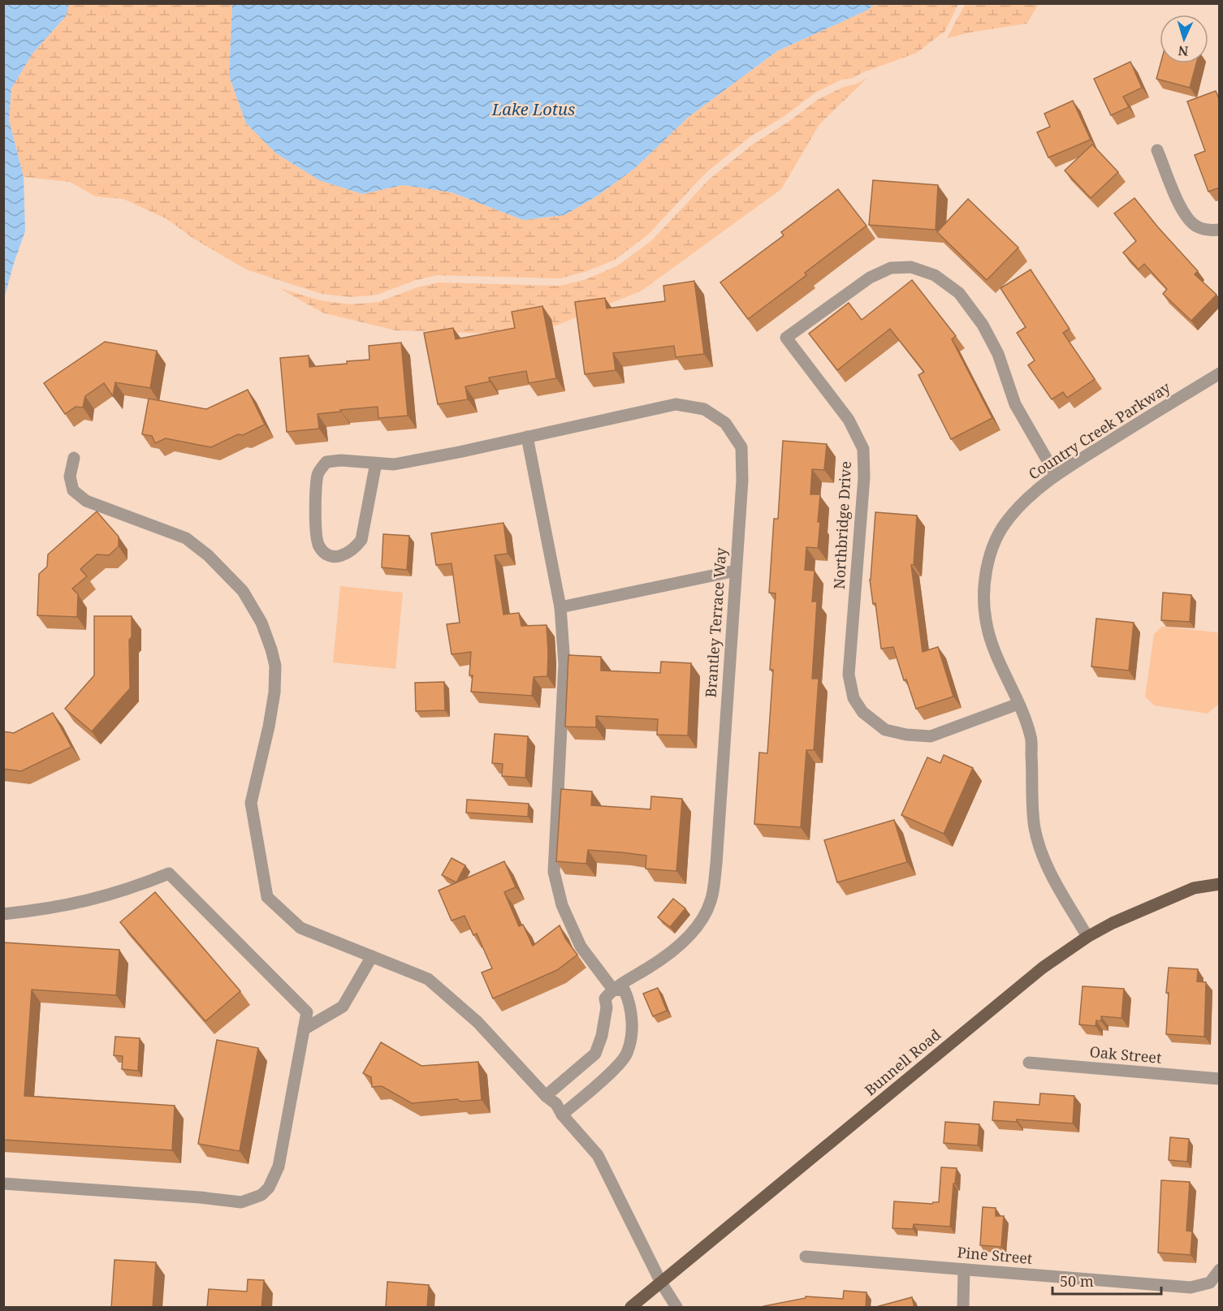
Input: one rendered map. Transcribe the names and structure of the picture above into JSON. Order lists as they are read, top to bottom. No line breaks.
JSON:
{"streets":{"main road":["Bunnell Road"],"street":["Country Creek Parkway","Northbridge Drive","Brantley Terrace Way","Oak Street","Pine Street"]},"crossings":[["Country Creek Parkway","Northbridge Drive"],["Country Creek Parkway","Bunnell Road"]],"water":["Lake Lotus"],"scale_bar":"50 m","north":"bottom"}
